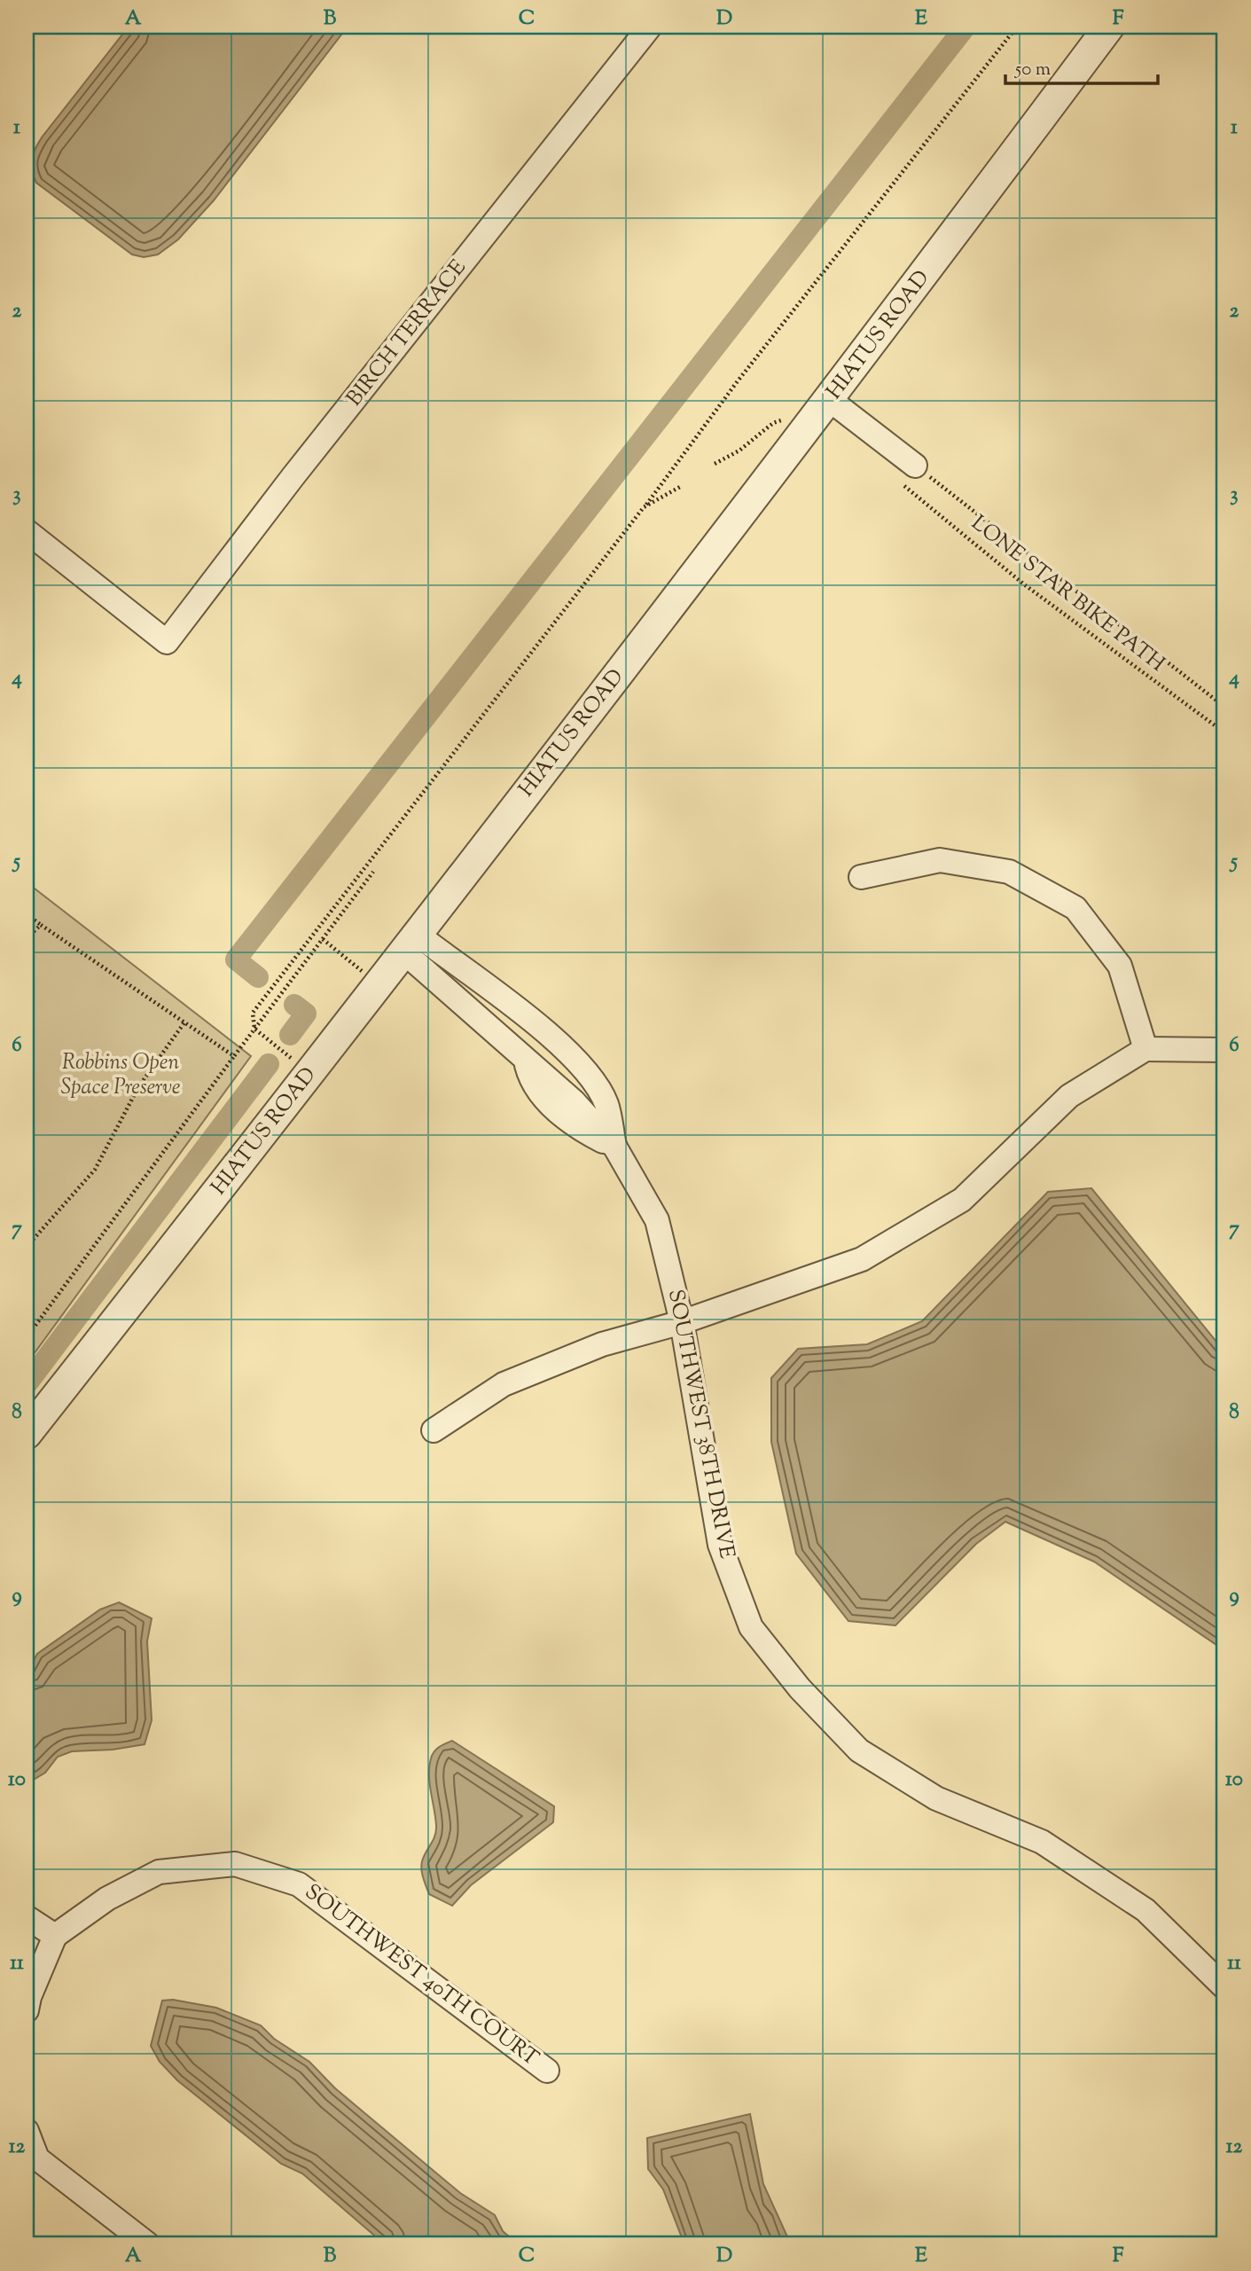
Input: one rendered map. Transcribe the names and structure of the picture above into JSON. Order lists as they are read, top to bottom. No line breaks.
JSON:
{"streets":{"street":["BIRCH TERRACE","HIATUS ROAD","SOUTHWEST 38TH DRIVE","SOUTHWEST 40TH COURT"],"path":["LONE STAR BIKE PATH"]},"crossings":[["HIATUS ROAD","SOUTHWEST 38TH DRIVE"]],"parks":["Robbins Open Space Preserve"],"scale_bar":"50 m","grid":{"columns":["A","B","C","D","E","F"],"rows":["1","2","3","4","5","6","7","8","9","10","11","12"]}}
